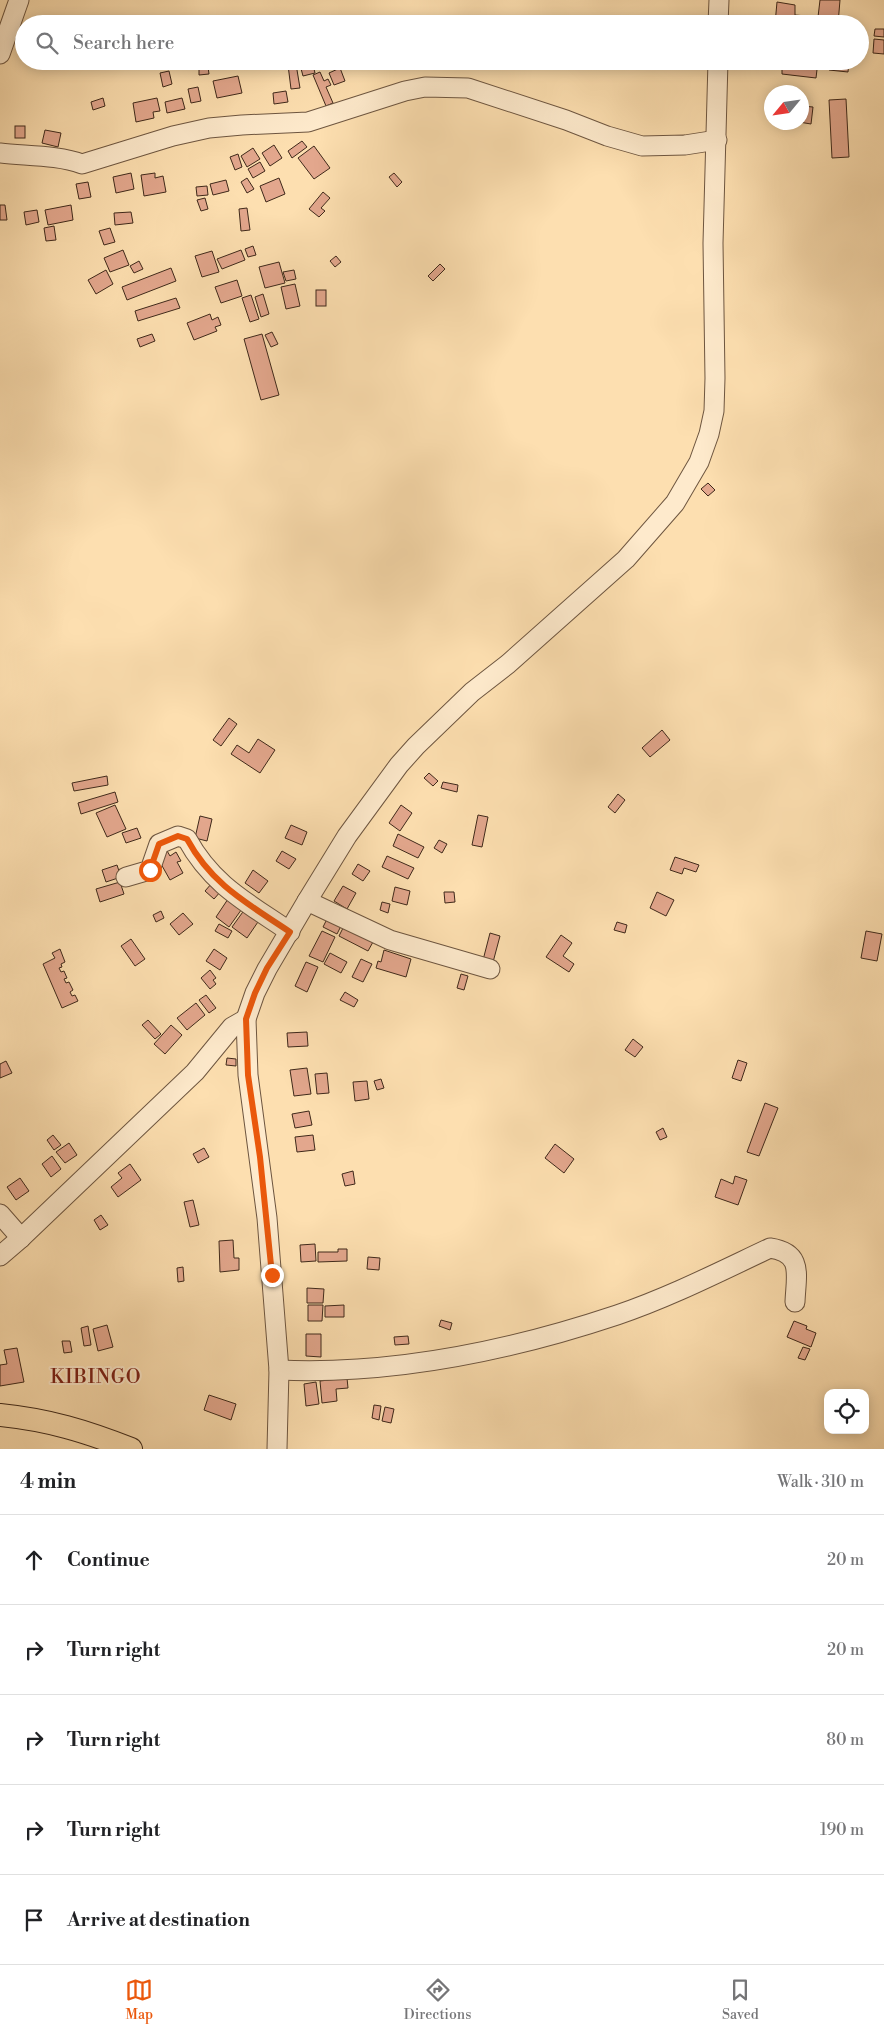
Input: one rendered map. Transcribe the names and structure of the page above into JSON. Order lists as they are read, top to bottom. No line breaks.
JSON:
{"districts":["KIBINGO"],"north":"bottom left","page":{"search":"Search here","heading":["4 min","Walk · 310 m"],"list":[["Continue","20 m"],["Turn right","20 m"],["Turn right","80 m"],["Turn right","190 m"],"Arrive at destination"],"nav":["Map","Directions","Saved"]}}
